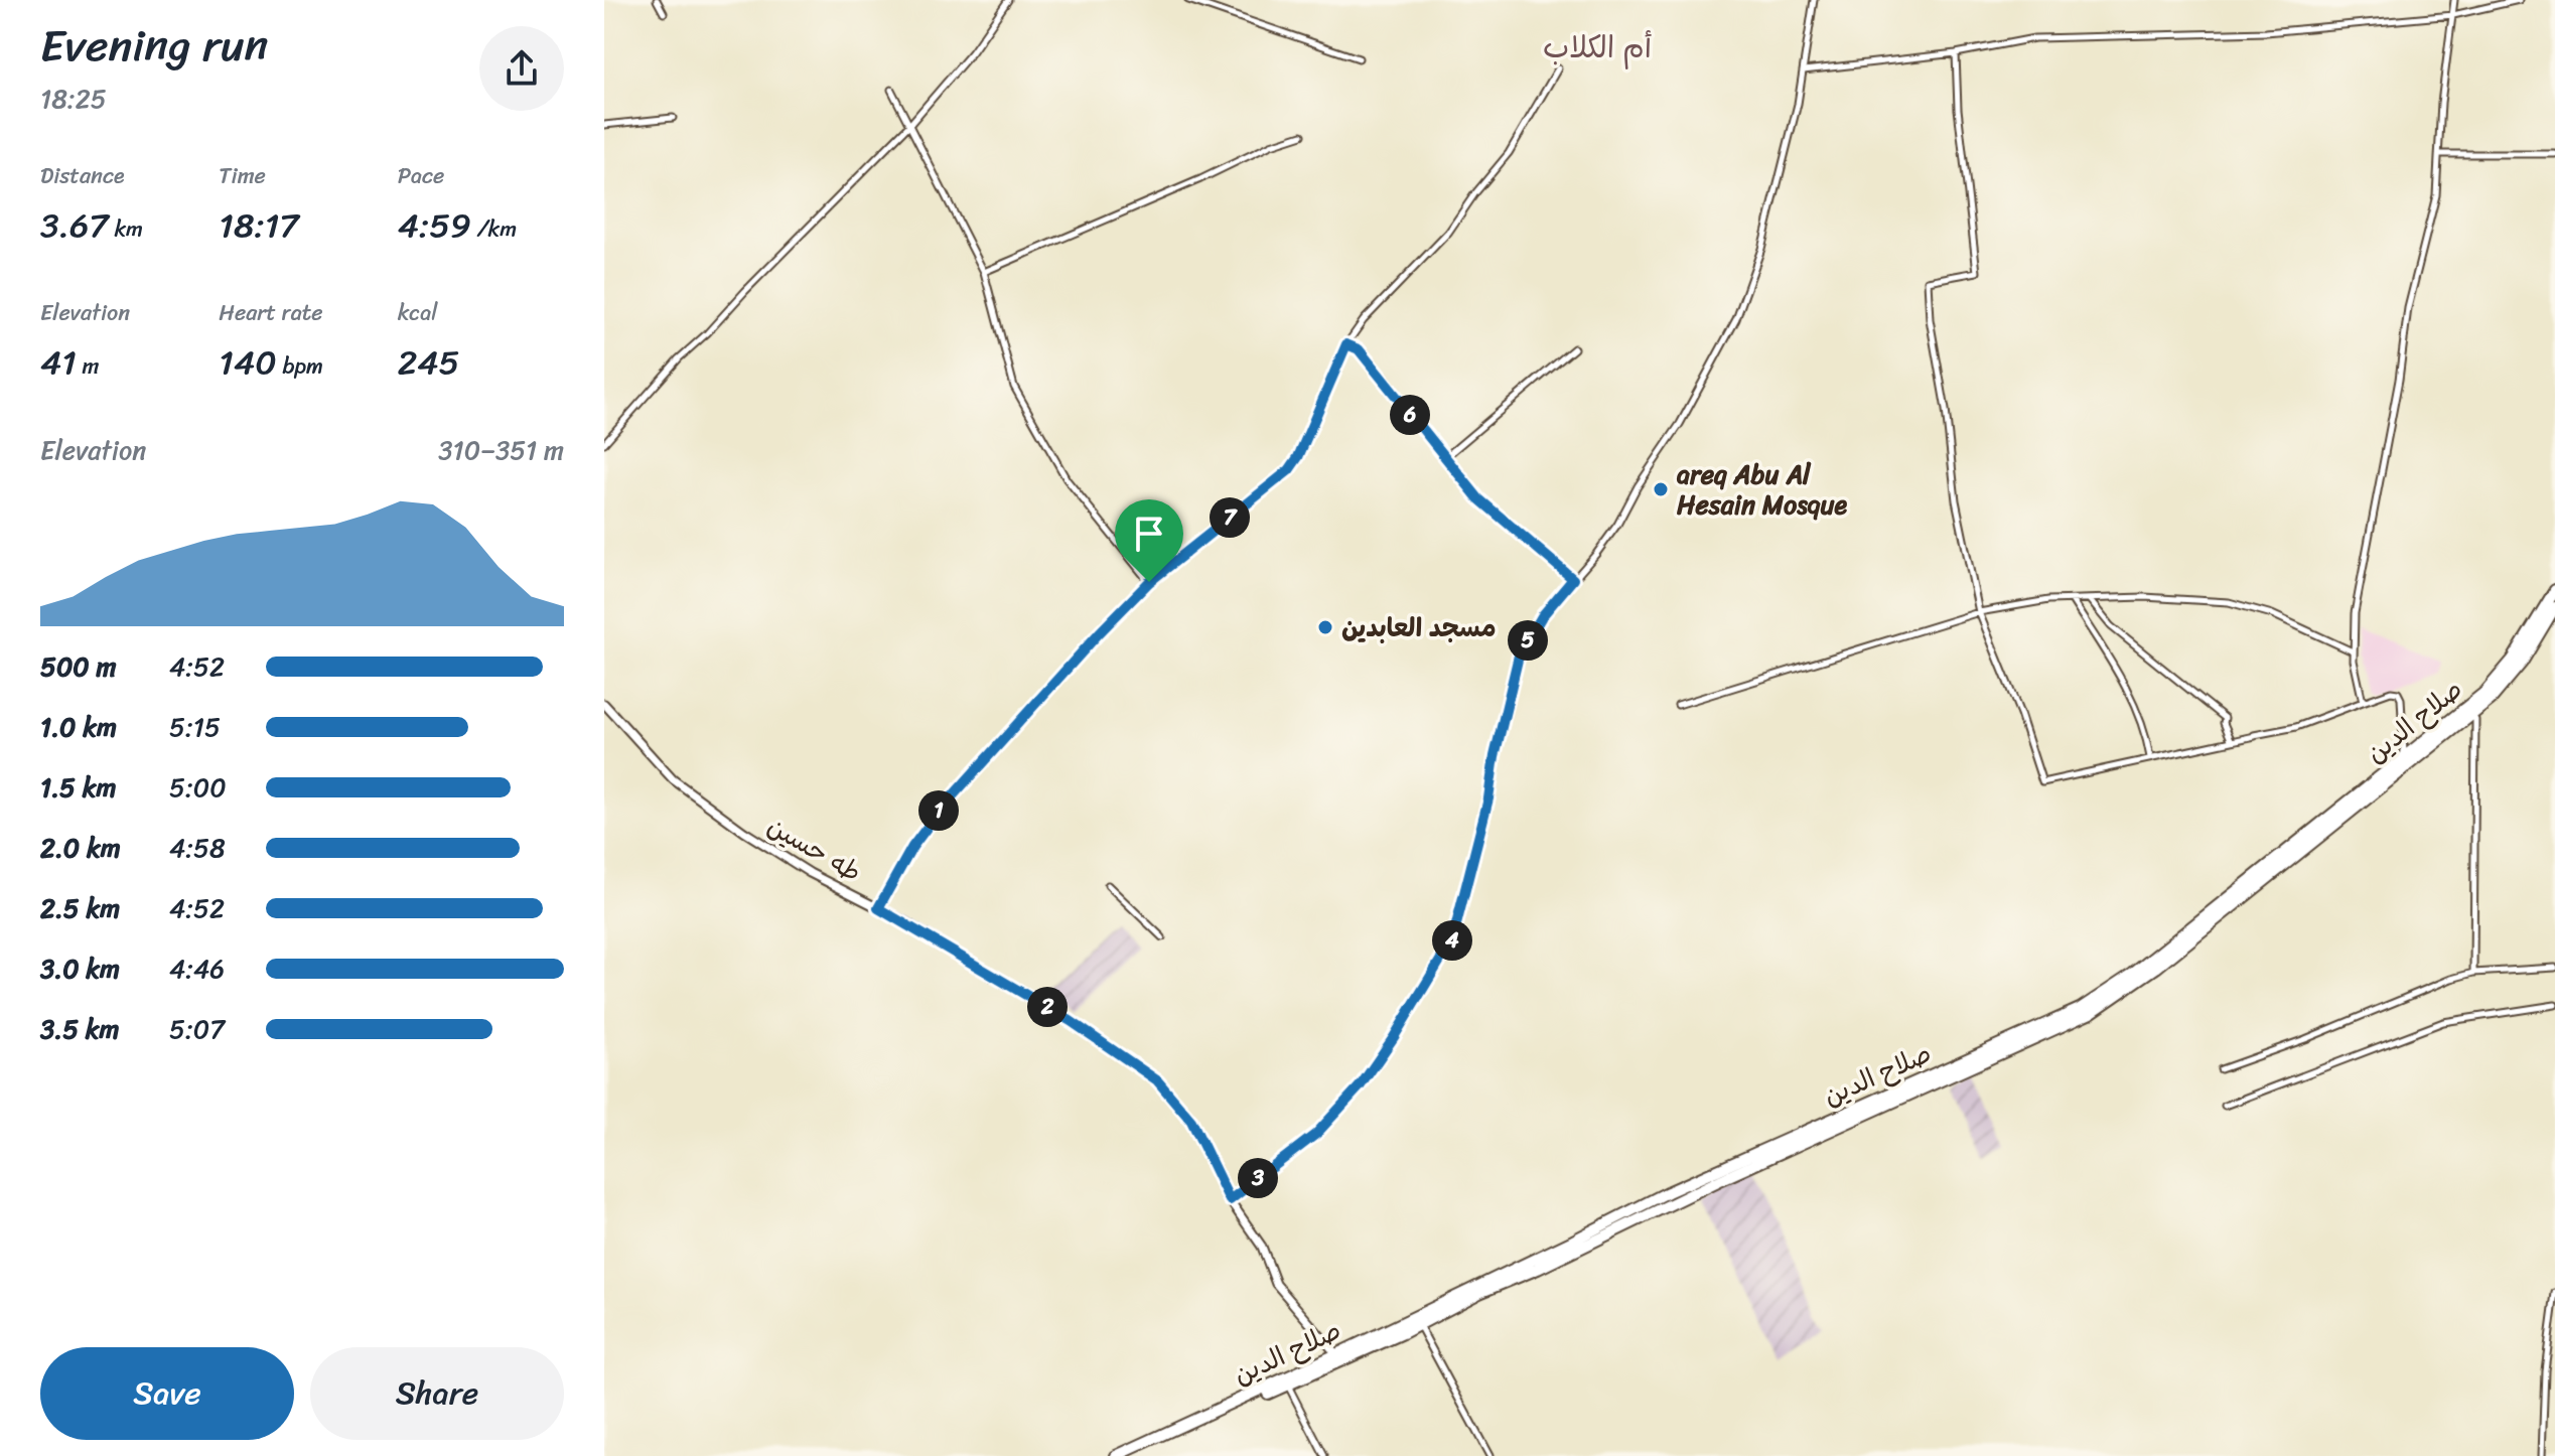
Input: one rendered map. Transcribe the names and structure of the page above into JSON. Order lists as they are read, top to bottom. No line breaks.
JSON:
{"streets":{"highway":["صلاح الدين"],"street":["طه حسين"]},"crossings":[["صلاح الدين","طه حسين"]],"districts":["أم الكلاب"],"places":["areq Abu Al Hesain Mosque","مسجد العابدين"],"page":{"heading":["Evening run","18:25"],"stats":[["Distance","3.67 km"],["Time","18:17"],["Pace","4:59 /km"],["Elevation","41 m"],["Heart rate","140 bpm"],["kcal","245"]],"pins":["6","7","5","1","4","2","3"],"chart":["Elevation","310–351 m"],"list":[{"name":"500 m","note":"4:52"},{"name":"1.0 km","note":"5:15"},{"name":"1.5 km","note":"5:00"},{"name":"2.0 km","note":"4:58"},{"name":"2.5 km","note":"4:52"},{"name":"3.0 km","note":"4:46"},{"name":"3.5 km","note":"5:07"}],"buttons":["Save","Share"]}}
